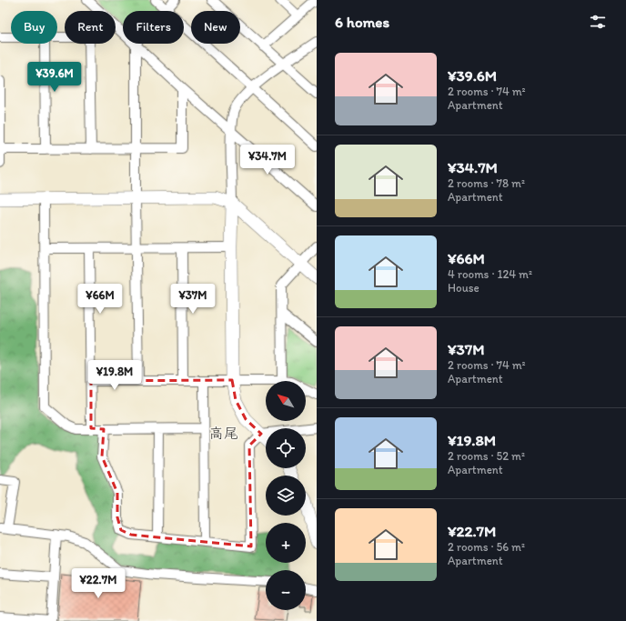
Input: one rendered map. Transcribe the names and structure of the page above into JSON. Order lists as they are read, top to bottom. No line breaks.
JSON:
{"districts":["高尾"],"north":"top left","page":{"heading":"6 homes","chip":["Buy","Rent","Filters","New"],"list":[{"name":"¥39.6M","note":"2 rooms · 74 m² · Apartment"},{"name":"¥34.7M","note":"2 rooms · 78 m² · Apartment"},{"name":"¥66M","note":"4 rooms · 124 m² · House"},{"name":"¥37M","note":"2 rooms · 74 m² · Apartment"},{"name":"¥19.8M","note":"2 rooms · 52 m² · Apartment"},{"name":"¥22.7M","note":"2 rooms · 56 m² · Apartment"}],"price":["¥39.6M","¥34.7M","¥66M","¥37M","¥19.8M","¥22.7M"],"map_buttons":["+","−"]}}
